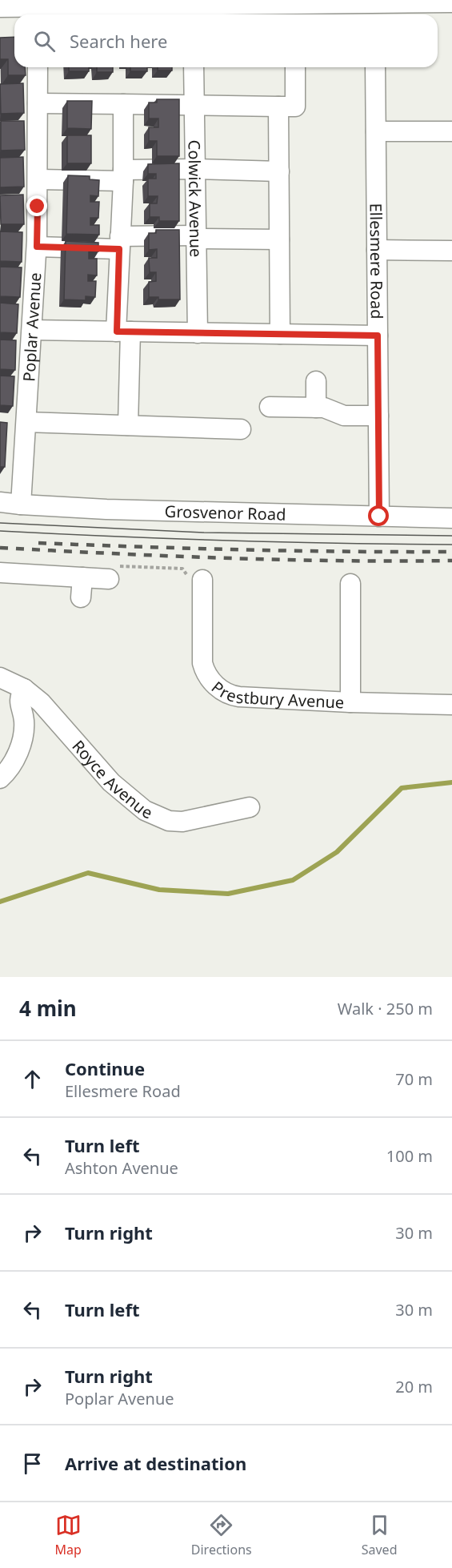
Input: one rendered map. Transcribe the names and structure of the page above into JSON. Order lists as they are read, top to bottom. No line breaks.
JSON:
{"streets":{"street":["Colwick Avenue","Ellesmere Road","Poplar Avenue","Grosvenor Road","Prestbury Avenue","Royce Avenue"]},"crossings":[["Ellesmere Road","Grosvenor Road"],["Poplar Avenue","Grosvenor Road"]],"page":{"search":"Search here","heading":["4 min","Walk · 250 m"],"list":[["Continue","Ellesmere Road","70 m"],["Turn left","Ashton Avenue","100 m"],["Turn right","30 m"],["Turn left","30 m"],["Turn right","Poplar Avenue","20 m"],"Arrive at destination"],"nav":["Map","Directions","Saved"]}}
